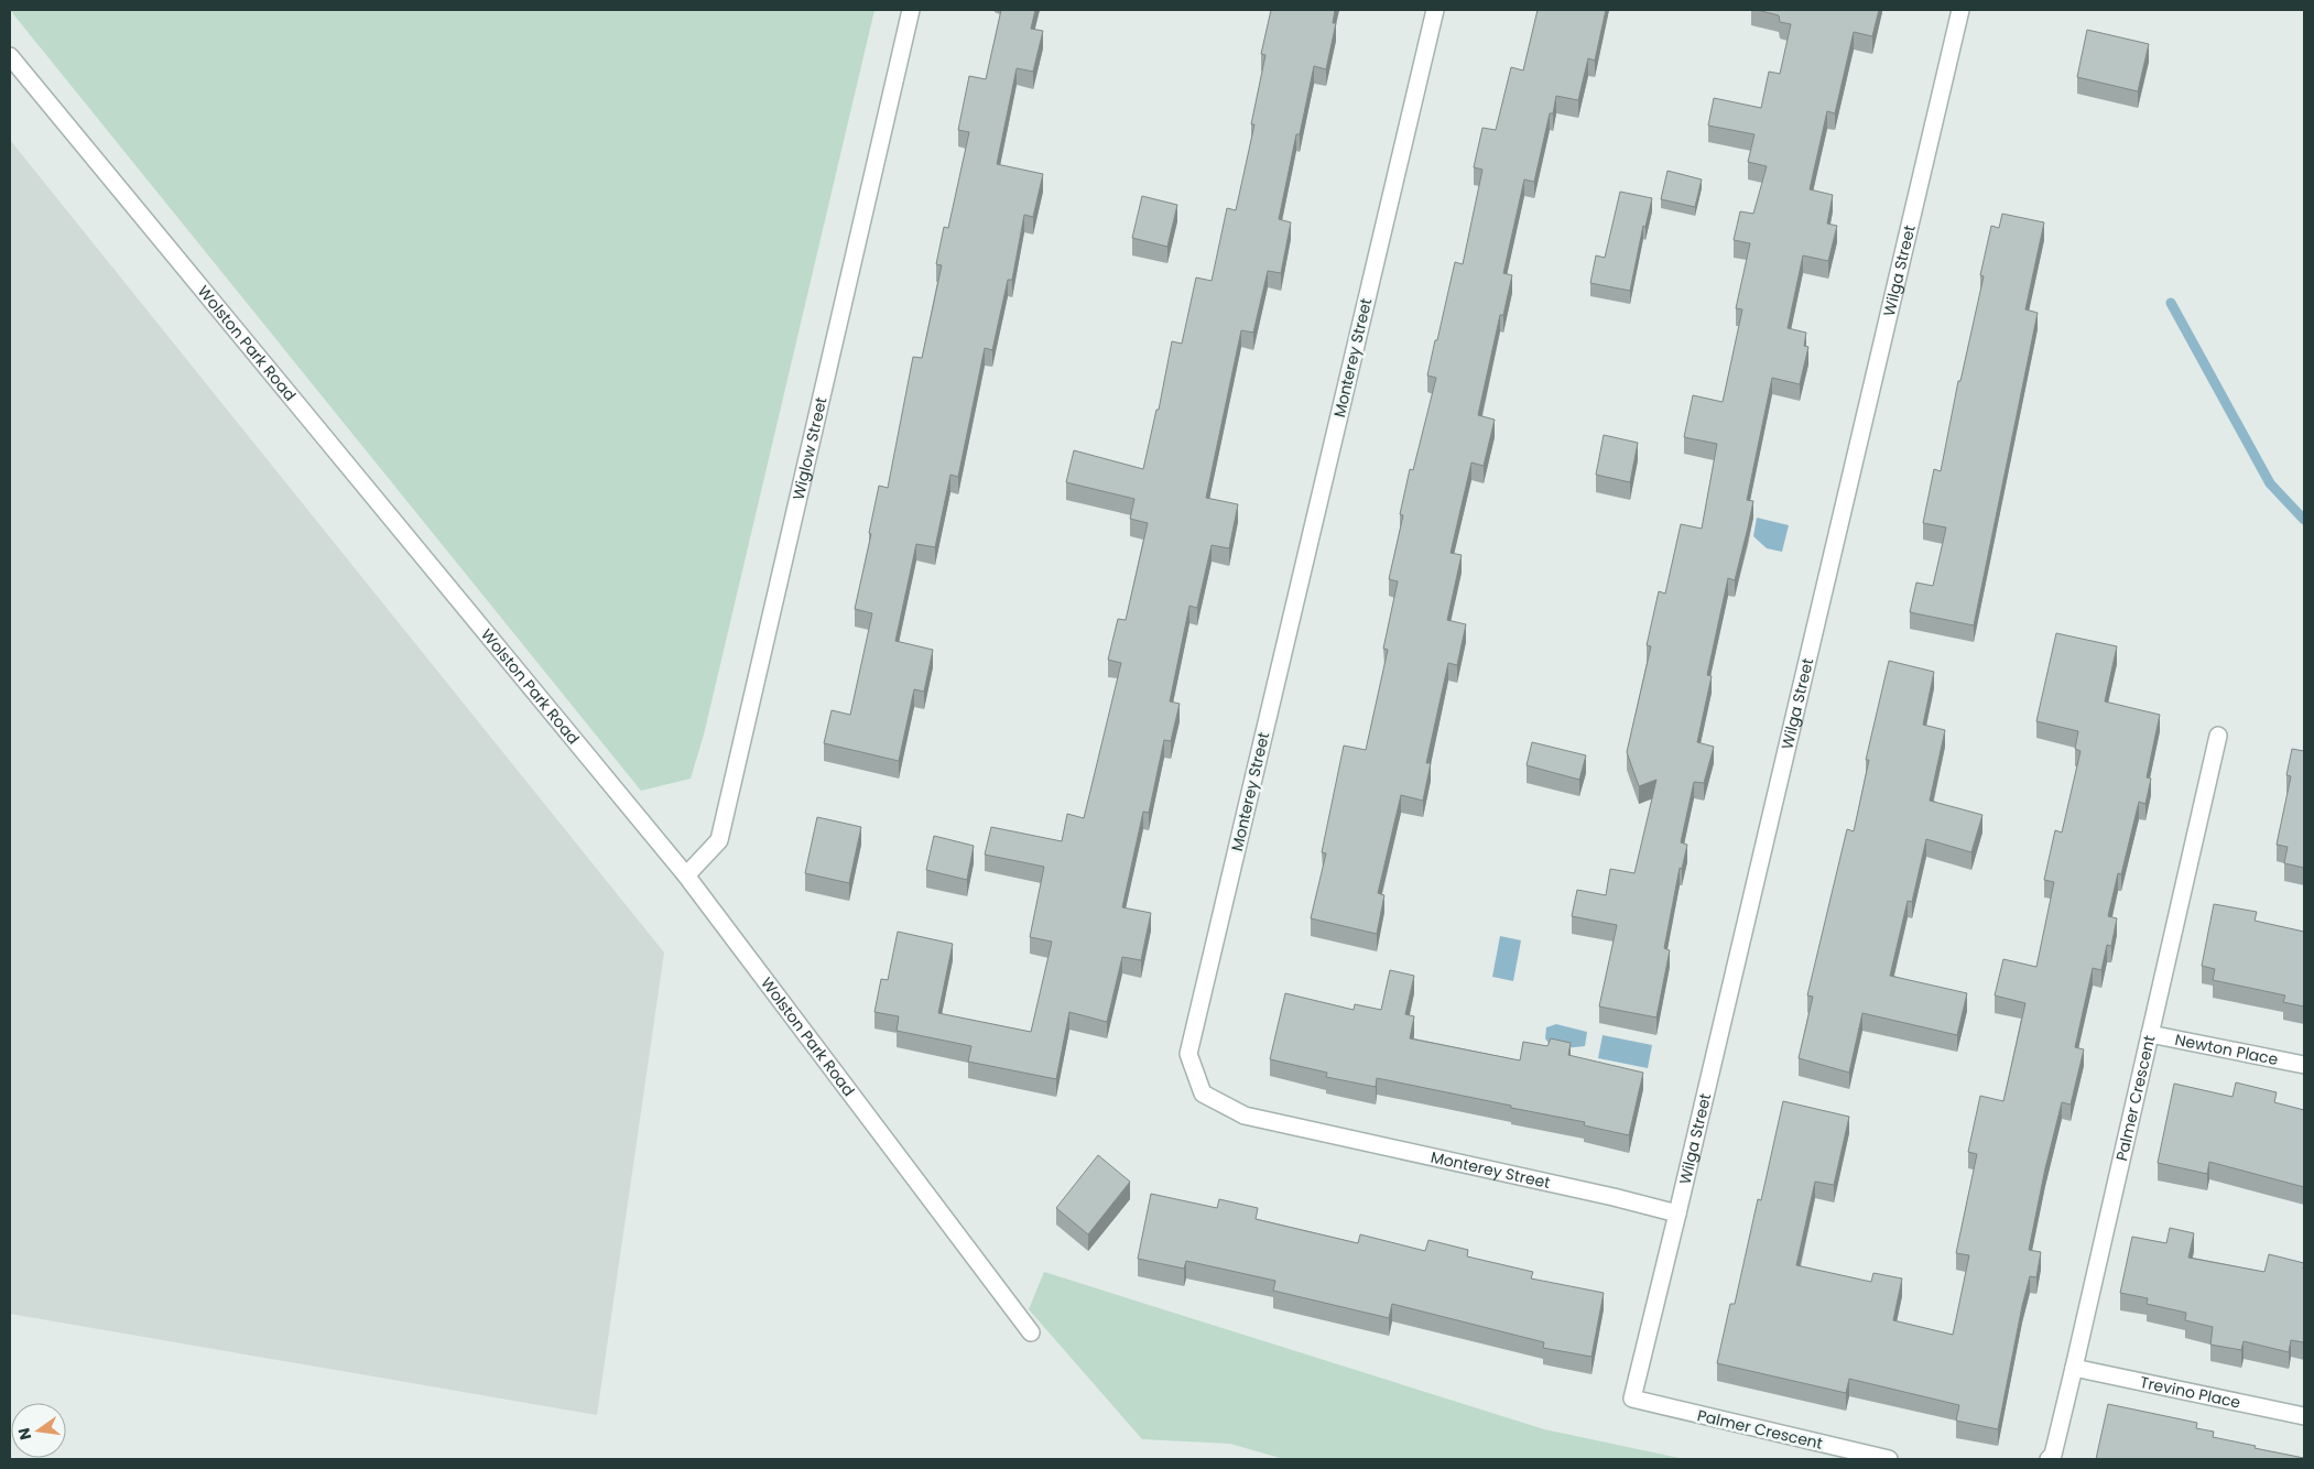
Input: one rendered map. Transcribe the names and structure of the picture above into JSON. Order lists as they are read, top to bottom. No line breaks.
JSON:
{"streets":{"street":["Wilga Street","Wolston Park Road","Monterey Street","Wiglow Street","Newton Place","Palmer Crescent","Trevino Place"]},"crossings":[["Wilga Street","Monterey Street"],["Wilga Street","Palmer Crescent"],["Wolston Park Road","Wiglow Street"],["Newton Place","Palmer Crescent"],["Palmer Crescent","Trevino Place"]],"north":"left"}
